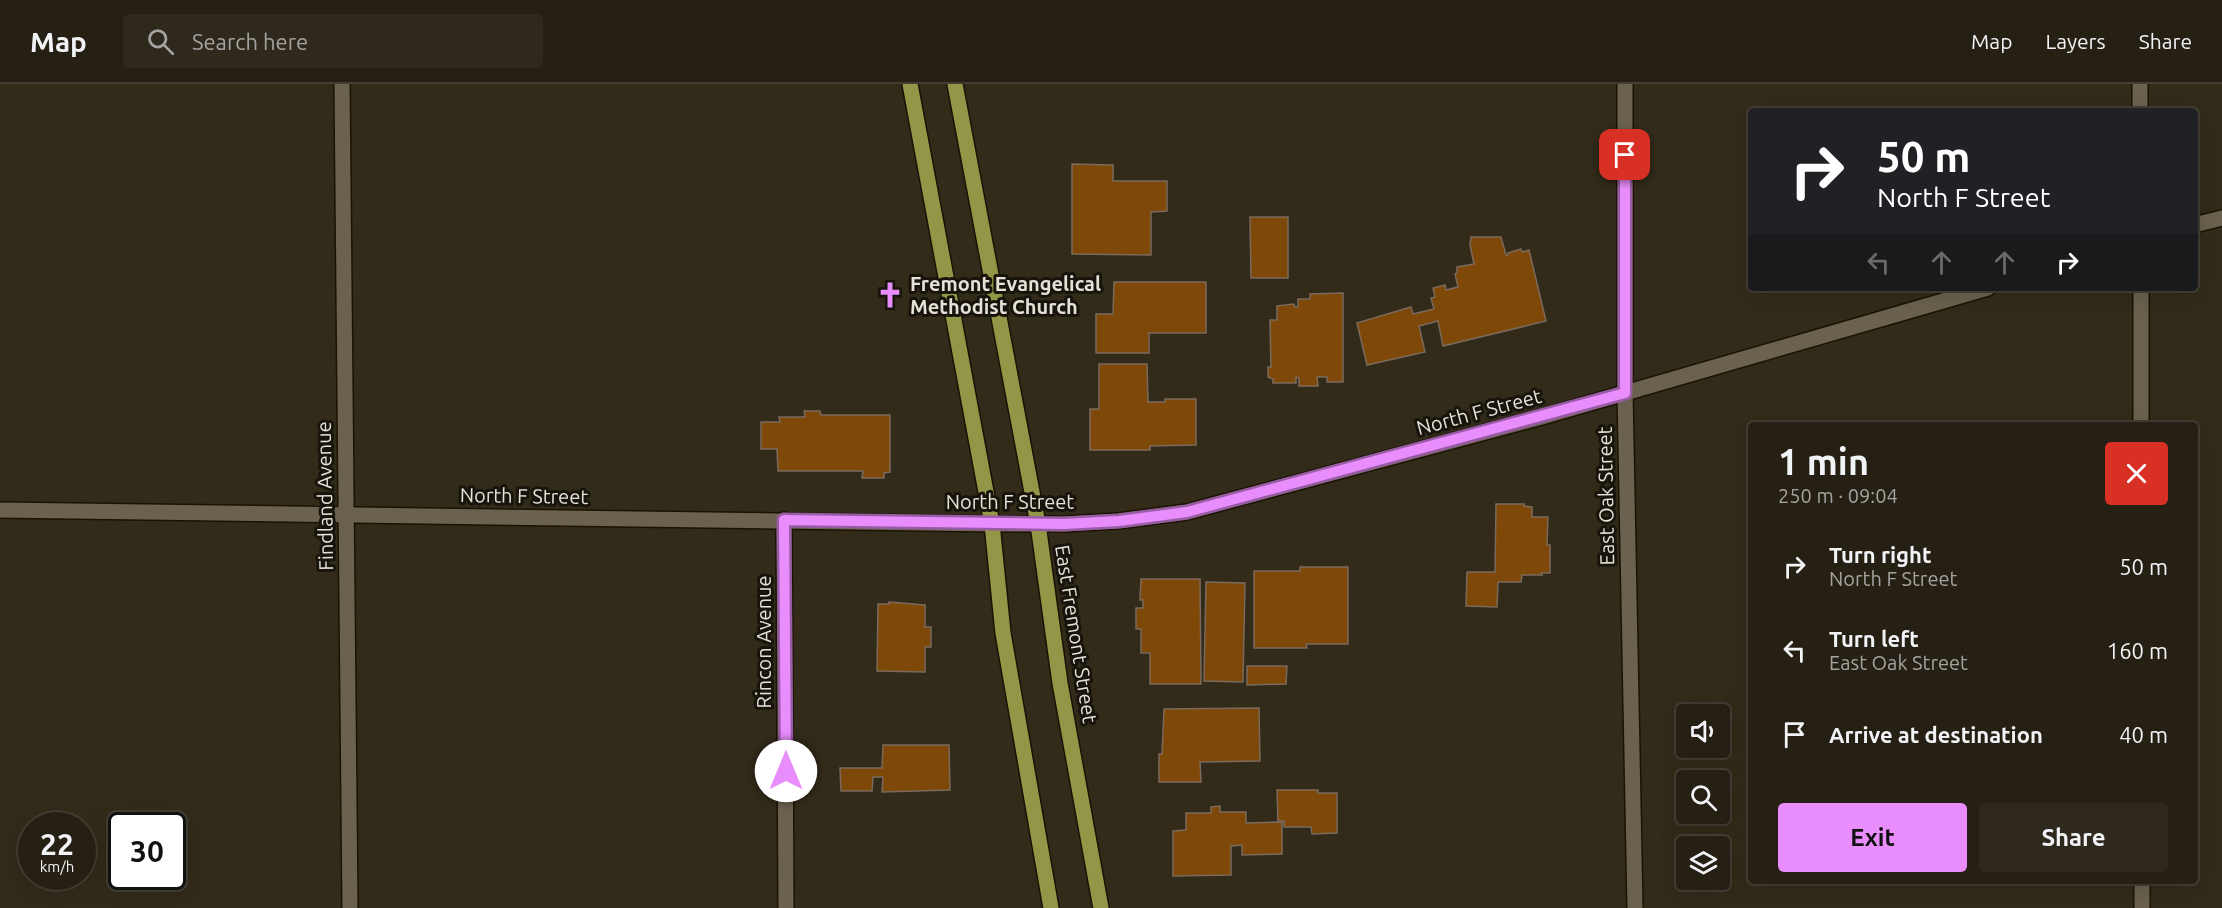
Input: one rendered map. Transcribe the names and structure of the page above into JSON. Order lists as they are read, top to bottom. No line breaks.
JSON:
{"streets":{"main road":["East Fremont Street"],"street":["North F Street","Findland Avenue","East Oak Street","Rincon Avenue"]},"crossings":[["North F Street","Findland Avenue"],["North F Street","East Oak Street"],["North F Street","East Fremont Street"],["North F Street","Rincon Avenue"]],"places":{"church":["Fremont Evangelical Methodist Church"]},"page":{"header":"Map","search":"Search here","nav":["Map","Layers","Share"],"turn":["50 m","North F Street"],"heading":["1 min","250 m · 09:04"],"list":[{"name":"Turn right","note":"North F Street","value":"50 m"},{"name":"Turn left","note":"East Oak Street","value":"160 m"},{"name":"Arrive at destination","value":"40 m"}],"buttons":["Exit","Share"],"speed":"22 km/h","limit":"30"}}
